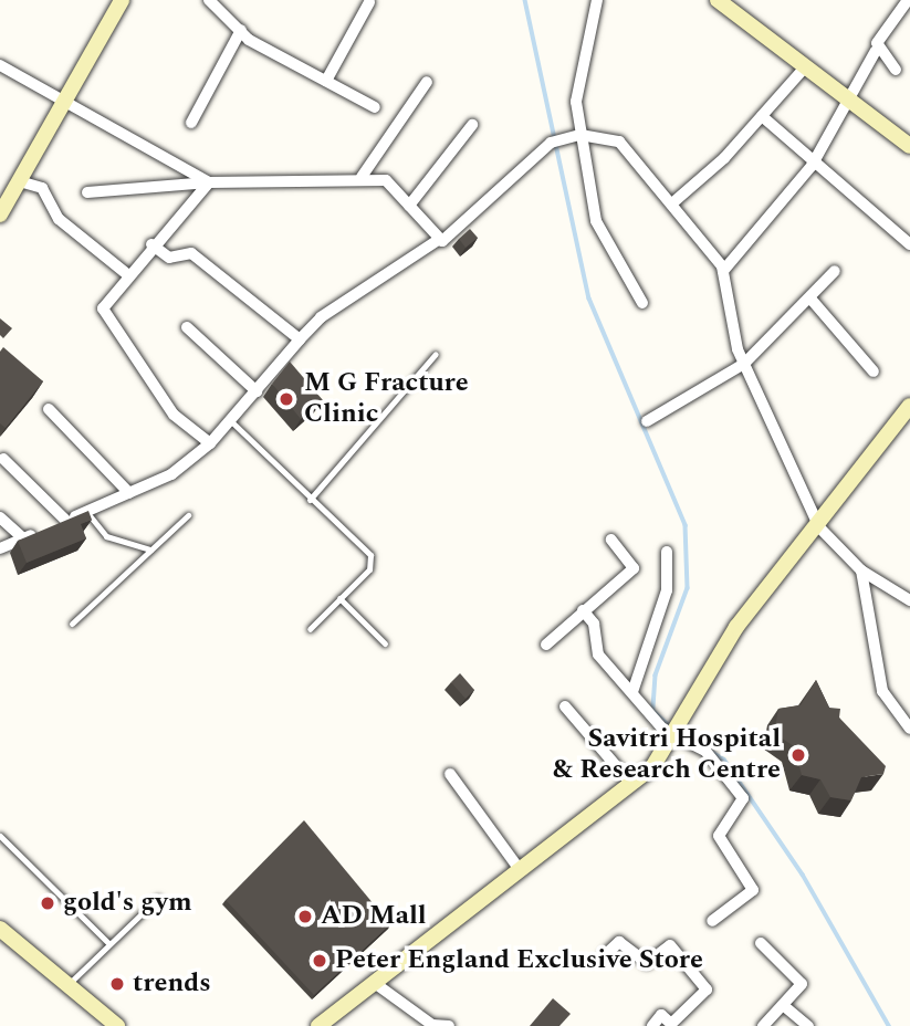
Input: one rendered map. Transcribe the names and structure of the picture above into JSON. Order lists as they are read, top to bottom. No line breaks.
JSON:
{"places":["M G Fracture Clinic","Savitri Hospital & Research Centre","gold's gym","AD Mall","Peter England Exclusive Store","trends"]}
